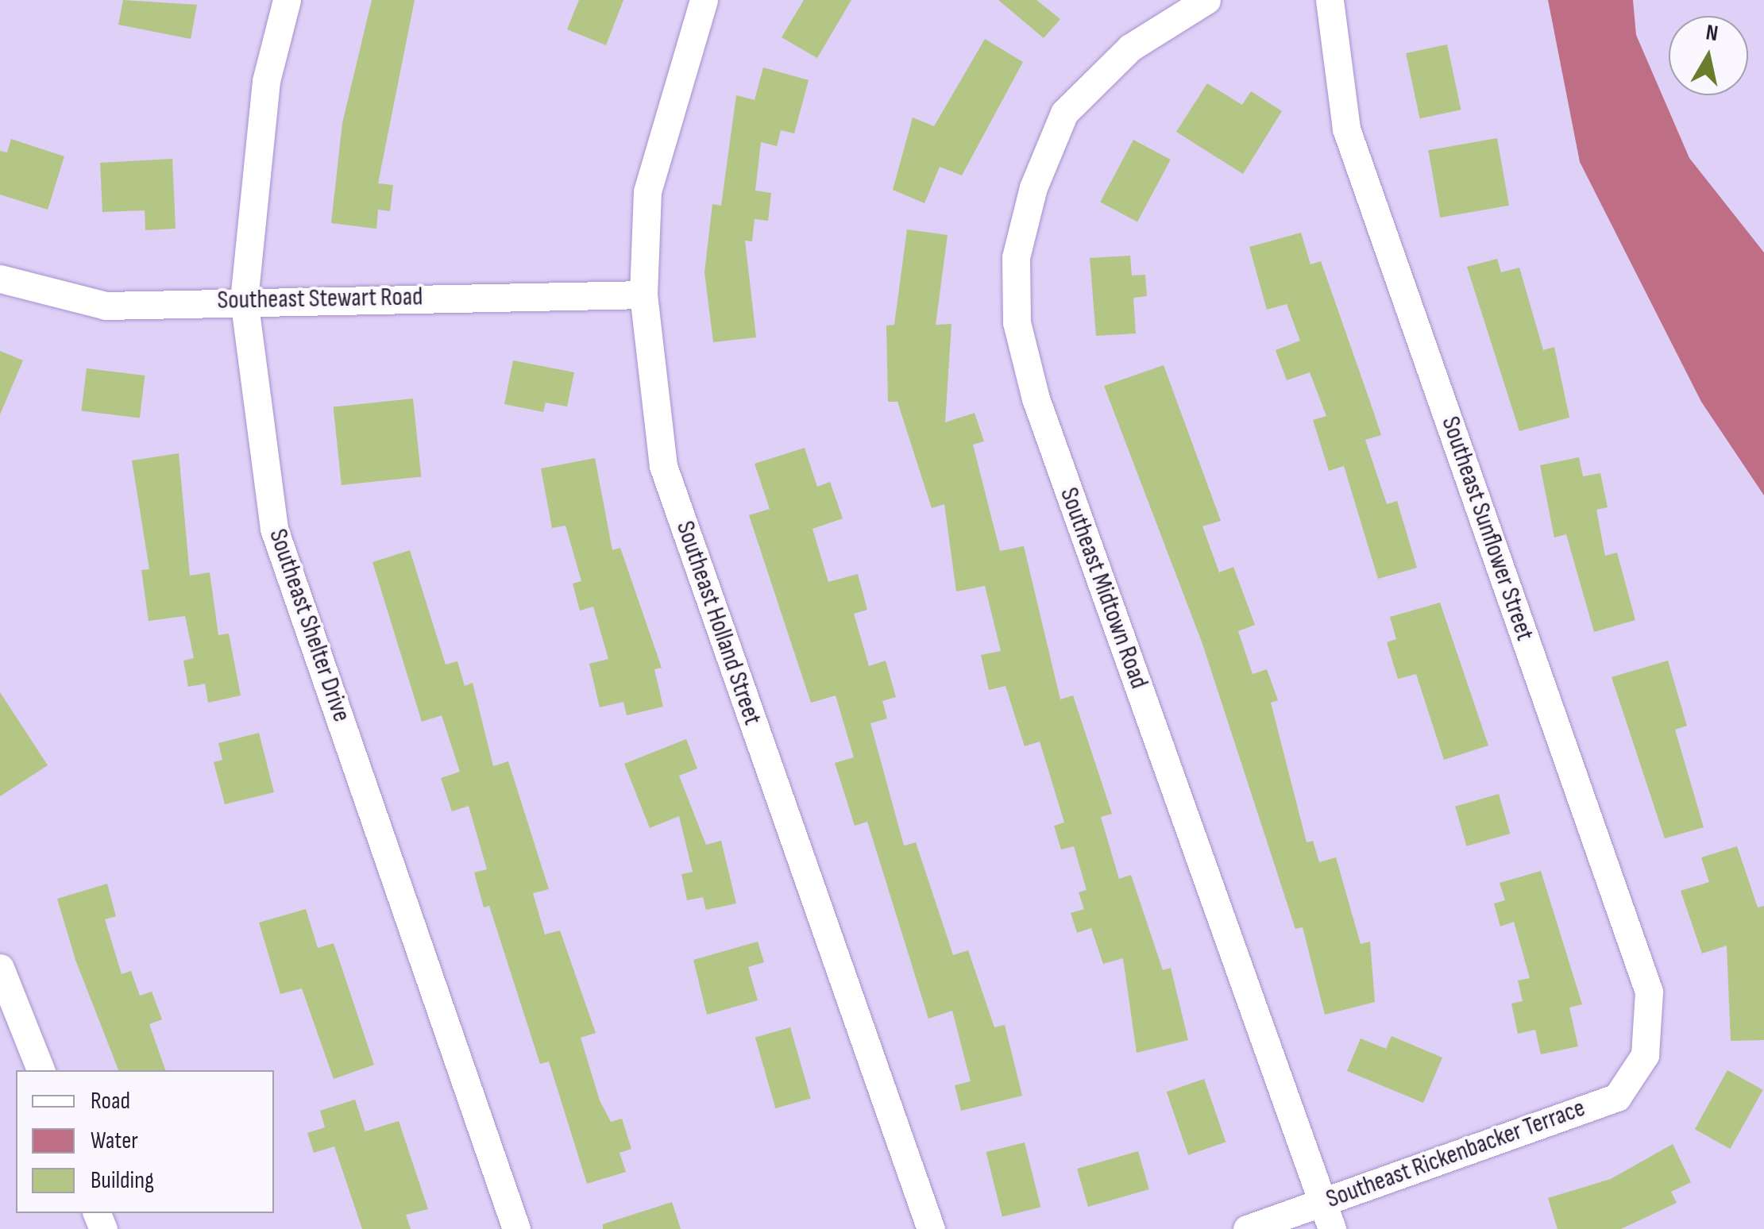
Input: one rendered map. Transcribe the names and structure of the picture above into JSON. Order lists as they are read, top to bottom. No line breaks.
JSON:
{"streets":{"street":["Southeast Stewart Road","Southeast Sunflower Street","Southeast Midtown Road","Southeast Holland Street","Southeast Shelter Drive","Southeast Rickenbacker Terrace"]},"crossings":[["Southeast Stewart Road","Southeast Holland Street"],["Southeast Stewart Road","Southeast Shelter Drive"],["Southeast Sunflower Street","Southeast Rickenbacker Terrace"],["Southeast Midtown Road","Southeast Rickenbacker Terrace"]],"legend":["Road","Water","Building"],"north":"top"}
